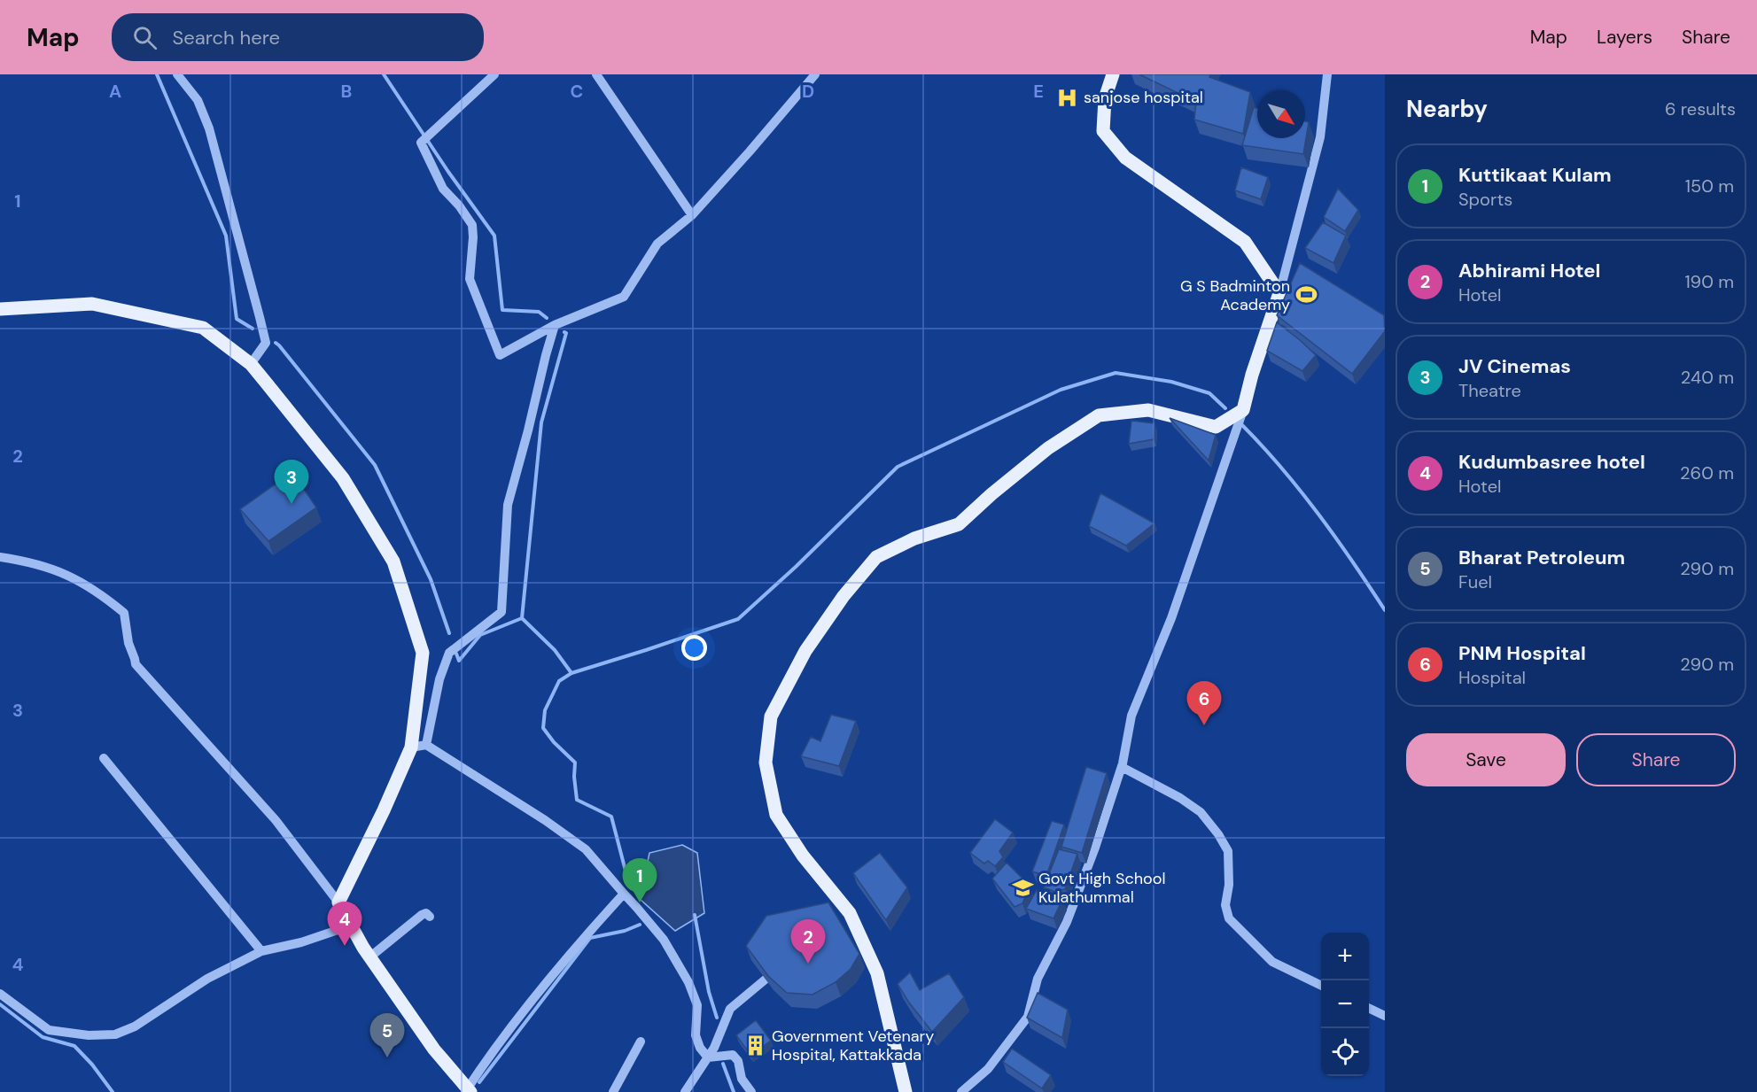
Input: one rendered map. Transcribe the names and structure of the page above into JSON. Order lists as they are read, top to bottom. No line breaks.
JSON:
{"places":{"hospital":["sanjose hospital"],"sports":["G S Badminton Academy"],"school or university":["Govt High School Kulathummal"],"building":["Government Vetenary Hospital, Kattakkada"]},"north":"bottom right","page":{"header":"Map","search":"Search here","nav":["Map","Layers","Share"],"heading":["Nearby","6 results"],"list":[{"mark":"1","name":"Kuttikaat Kulam","note":"Sports","value":"150 m"},{"mark":"2","name":"Abhirami Hotel","note":"Hotel","value":"190 m"},{"mark":"3","name":"JV Cinemas","note":"Theatre","value":"240 m"},{"mark":"4","name":"Kudumbasree hotel","note":"Hotel","value":"260 m"},{"mark":"5","name":"Bharat Petroleum","note":"Fuel","value":"290 m"},{"mark":"6","name":"PNM Hospital","note":"Hospital","value":"290 m"}],"pins":["3","6","1","4","2","5"],"buttons":["Save","Share"],"map_buttons":["+","−"]},"grid":{"columns":["A","B","C","D","E"],"rows":["1","2","3","4"]}}
